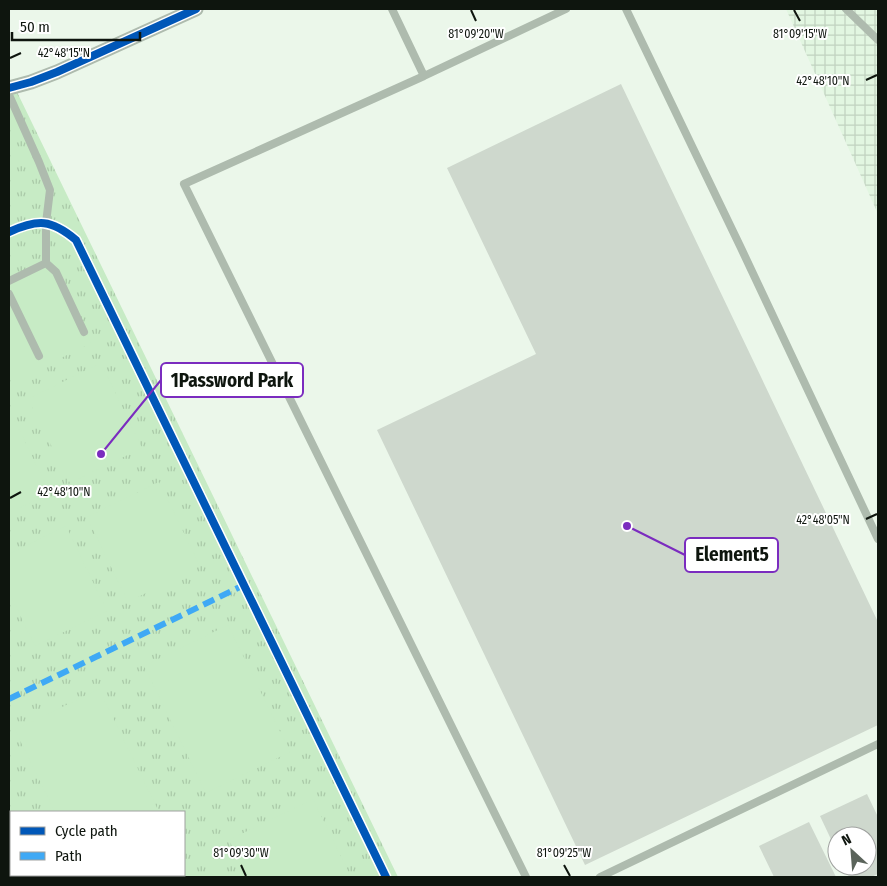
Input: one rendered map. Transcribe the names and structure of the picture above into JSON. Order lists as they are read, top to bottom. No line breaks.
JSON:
{"places":["1Password Park","Element5"],"legend":["Cycle path","Path"],"scale_bar":"50 m","north":"top left","coordinates":["81°09'20\"W","81°09'15\"W","42°48'15\"N","42°48'10\"N","42°48'05\"N","81°09'30\"W","81°09'25\"W"]}
